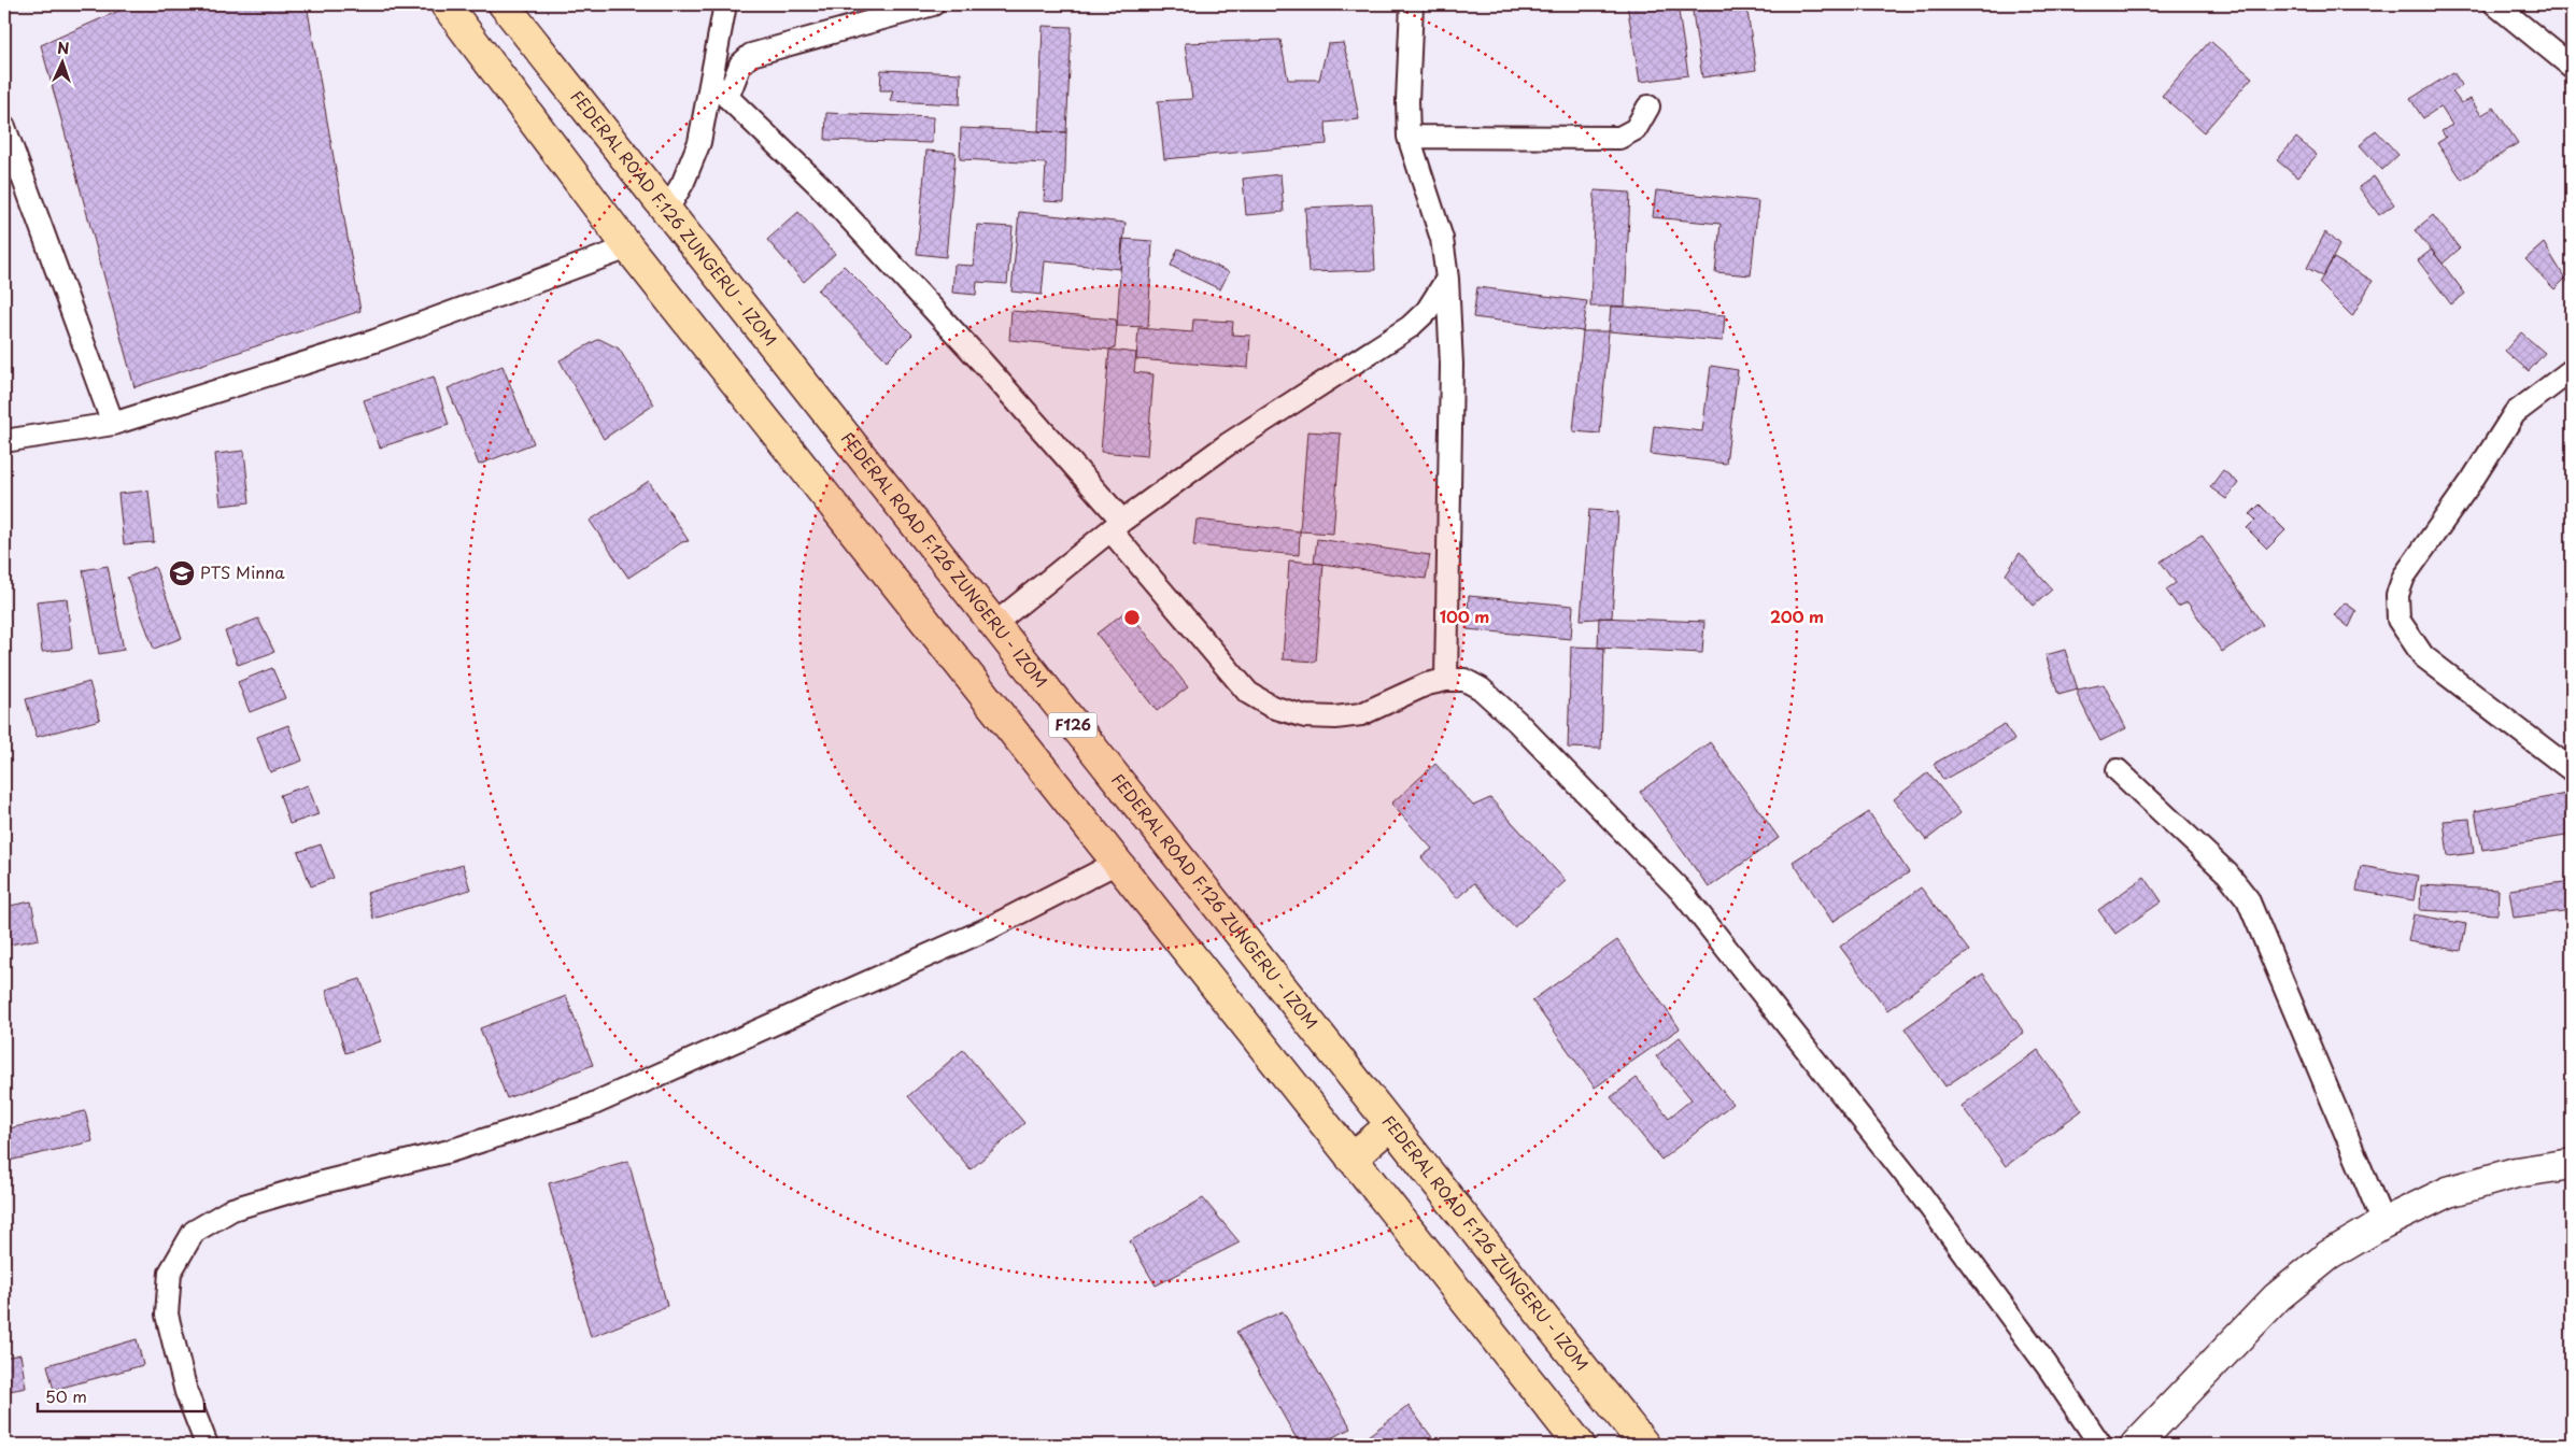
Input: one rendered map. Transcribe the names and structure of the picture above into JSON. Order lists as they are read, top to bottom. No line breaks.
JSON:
{"streets":{"main road":["FEDERAL ROAD F.126 ZUNGERU - IZOM","F126"]},"places":{"school or university":["PTS Minna"]},"scale_bar":"50 m","north":"top","rings":["100 m","200 m"]}
